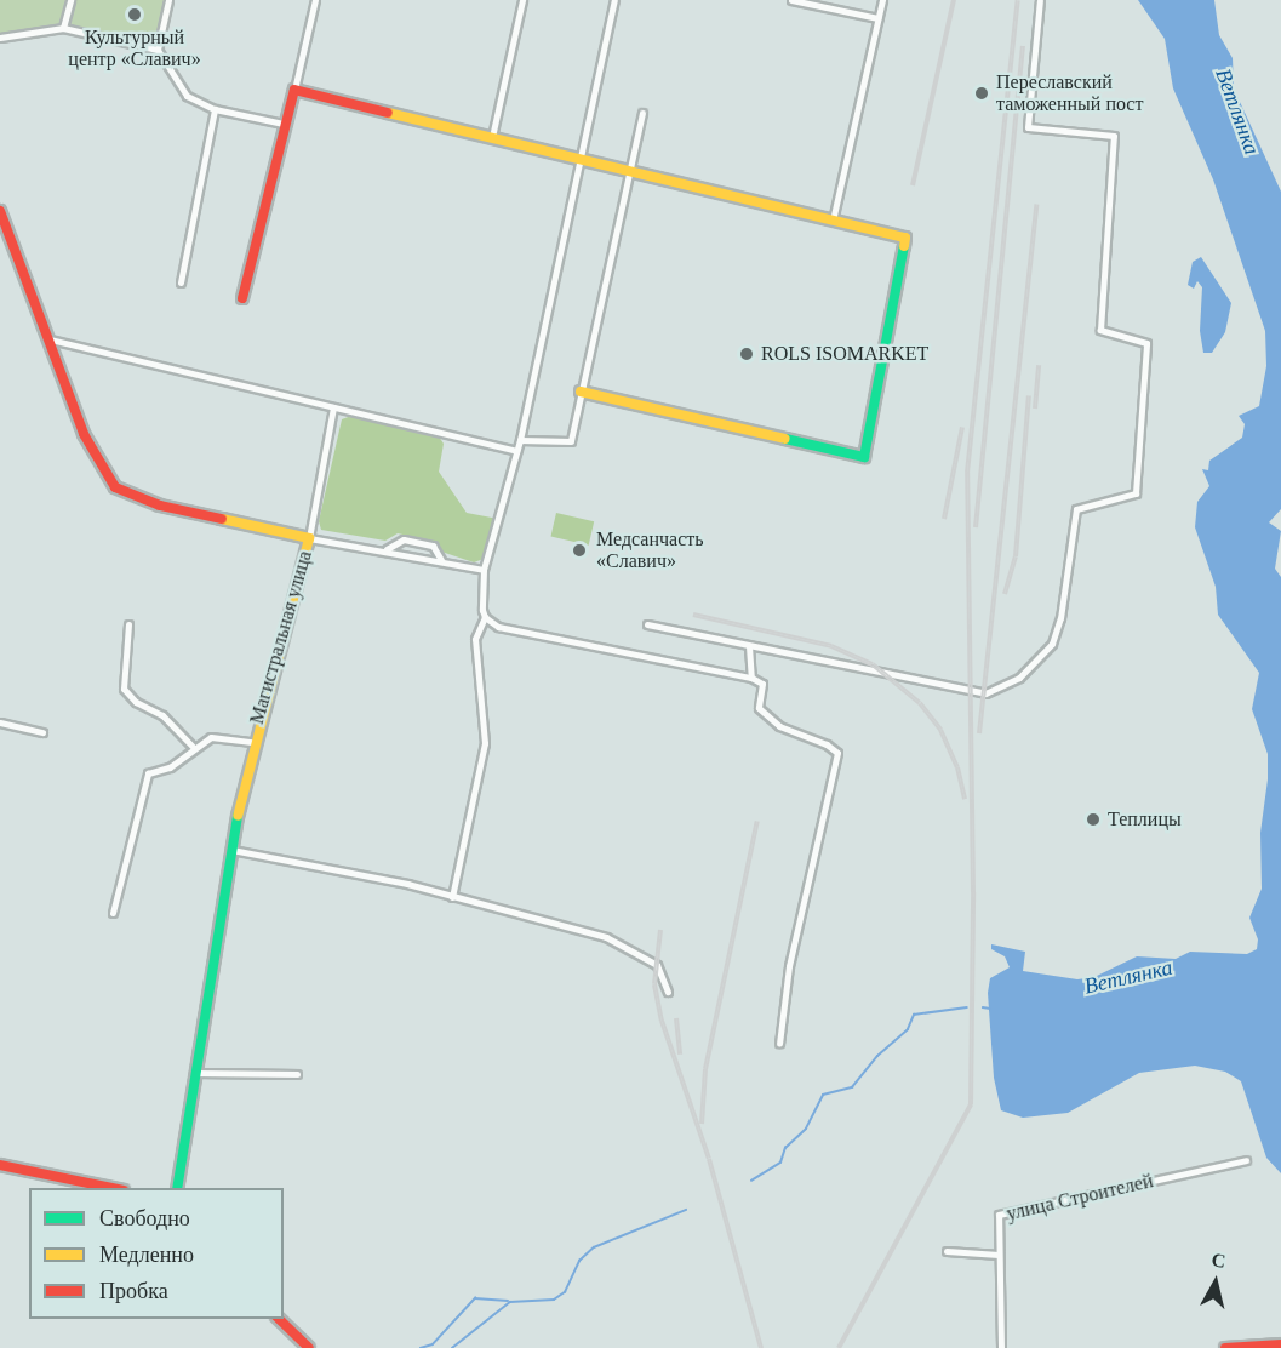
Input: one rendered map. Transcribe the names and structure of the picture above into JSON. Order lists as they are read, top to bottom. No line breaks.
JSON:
{"streets":{"main road":["Магистральная улица"],"street":["улица Строителей"]},"water":["Ветлянка"],"places":["Культурный центр «Славич»","Переславский таможенный пост","ROLS ISOMARKET","Медсанчасть «Славич»","Теплицы"],"legend":["Свободно","Медленно","Пробка"],"north":"top"}
